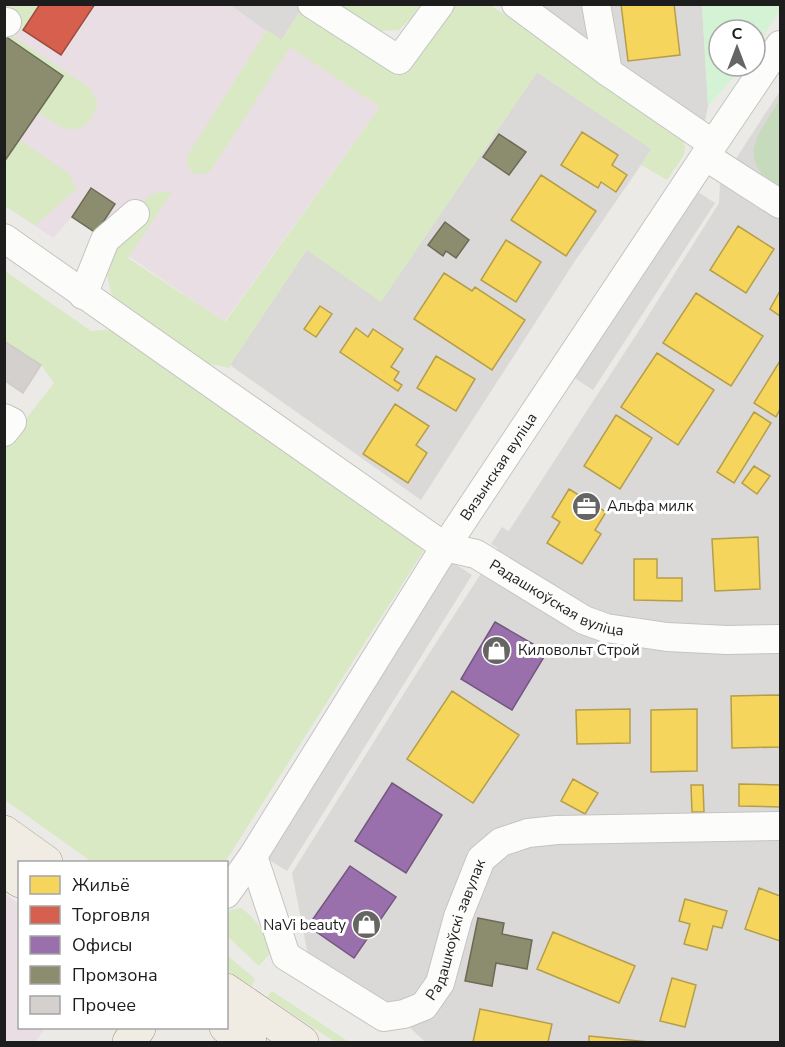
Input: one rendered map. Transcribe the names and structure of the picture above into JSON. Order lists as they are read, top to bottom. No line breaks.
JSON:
{"streets":{"street":["Вязынская вуліца","Радашкоўская вуліца","Радашкоўскі завулак"]},"crossings":[["Вязынская вуліца","Радашкоўская вуліца"],["Вязынская вуліца","Радашкоўскі завулак"]],"places":{"office":["Альфа милк"],"shop":["Киловольт Строй","NaVi beauty"]},"legend":["Жильё","Торговля","Офисы","Промзона","Прочее"],"north":"top"}
